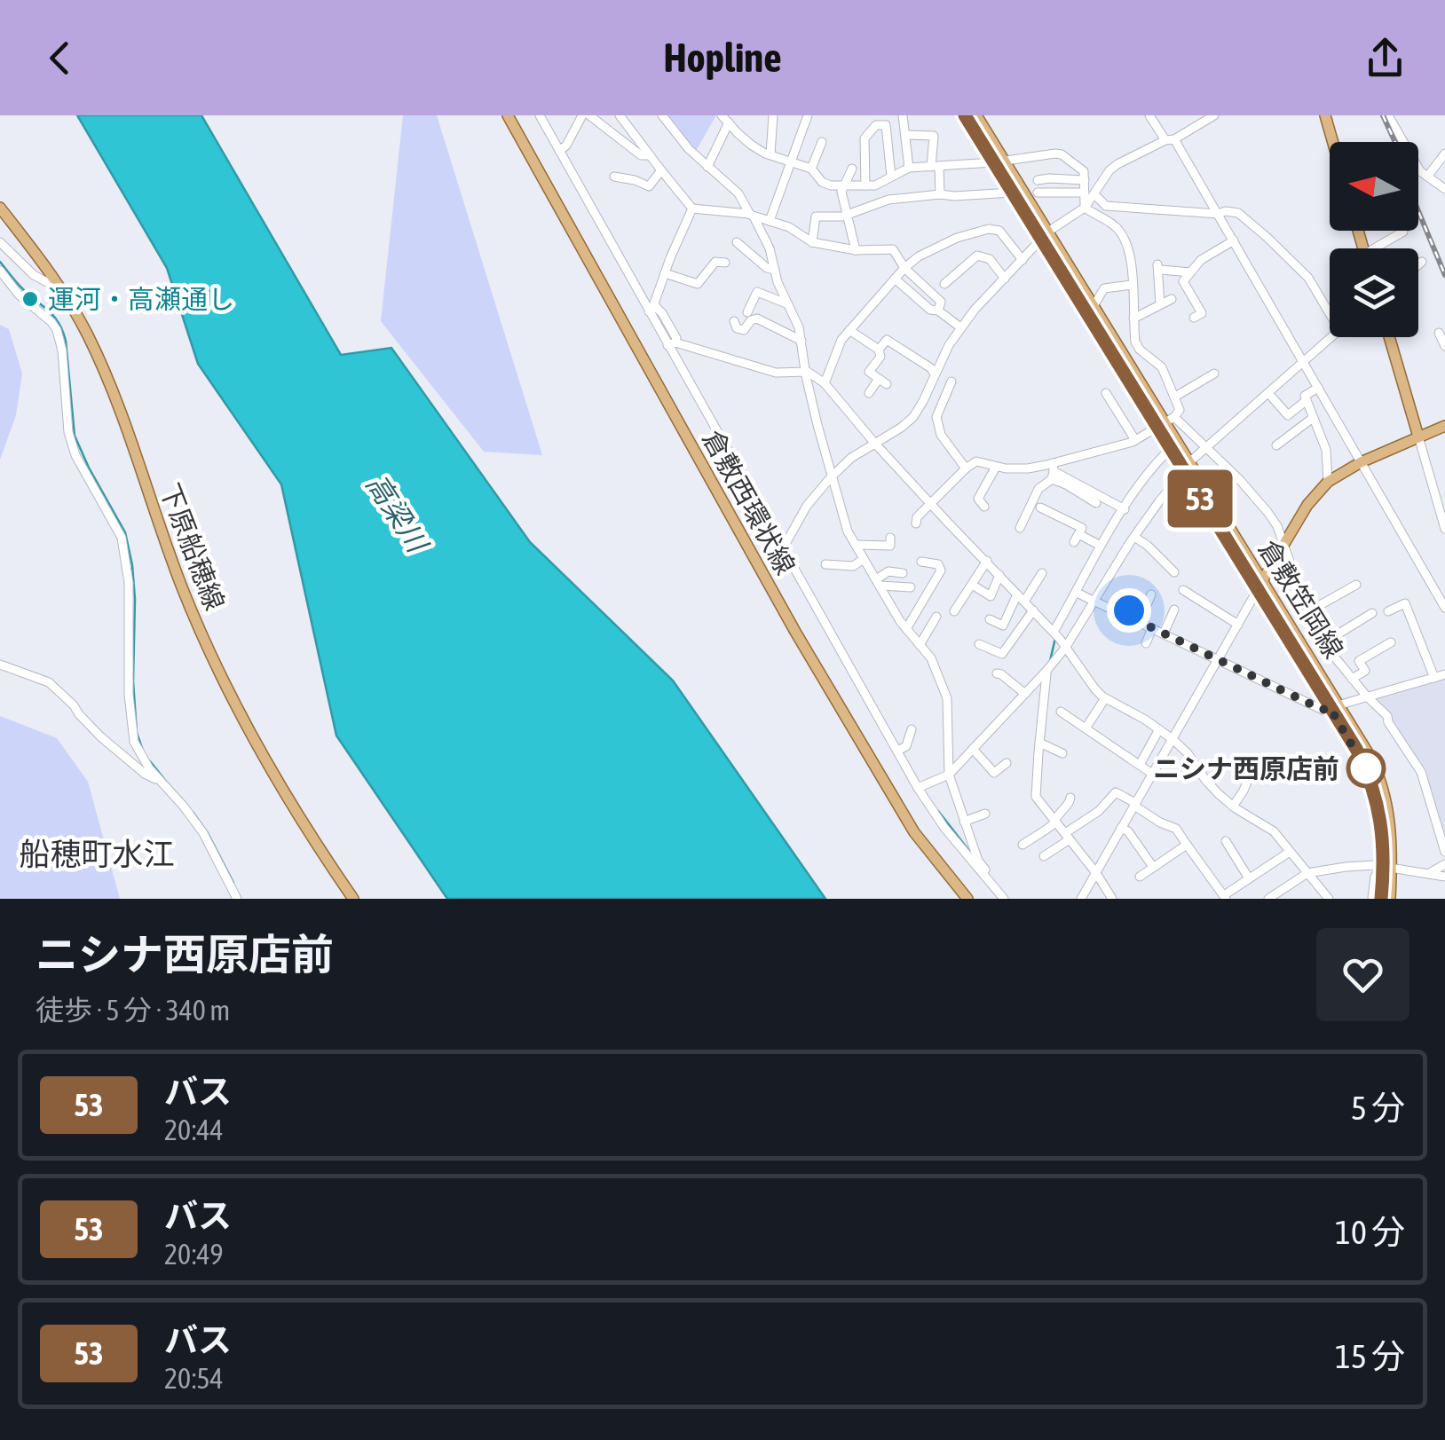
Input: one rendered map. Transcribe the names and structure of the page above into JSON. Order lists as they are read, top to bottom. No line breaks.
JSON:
{"streets":{"main road":["倉敷西環状線","下原船穂線","倉敷笠岡線"]},"districts":["船穂町水江"],"water":["高梁川"],"places":["運河・高瀬通し","ニシナ西原店前"],"lines":["bus line 53"],"north":"left","page":{"header":"Hopline","on_map":"53","heading":["ニシナ西原店前","徒歩 · 5 分 · 340 m"],"list":[{"mark":"53","name":"バス","note":"20:44","value":"5 分"},{"mark":"53","name":"バス","note":"20:49","value":"10 分"},{"mark":"53","name":"バス","note":"20:54","value":"15 分"}]}}
